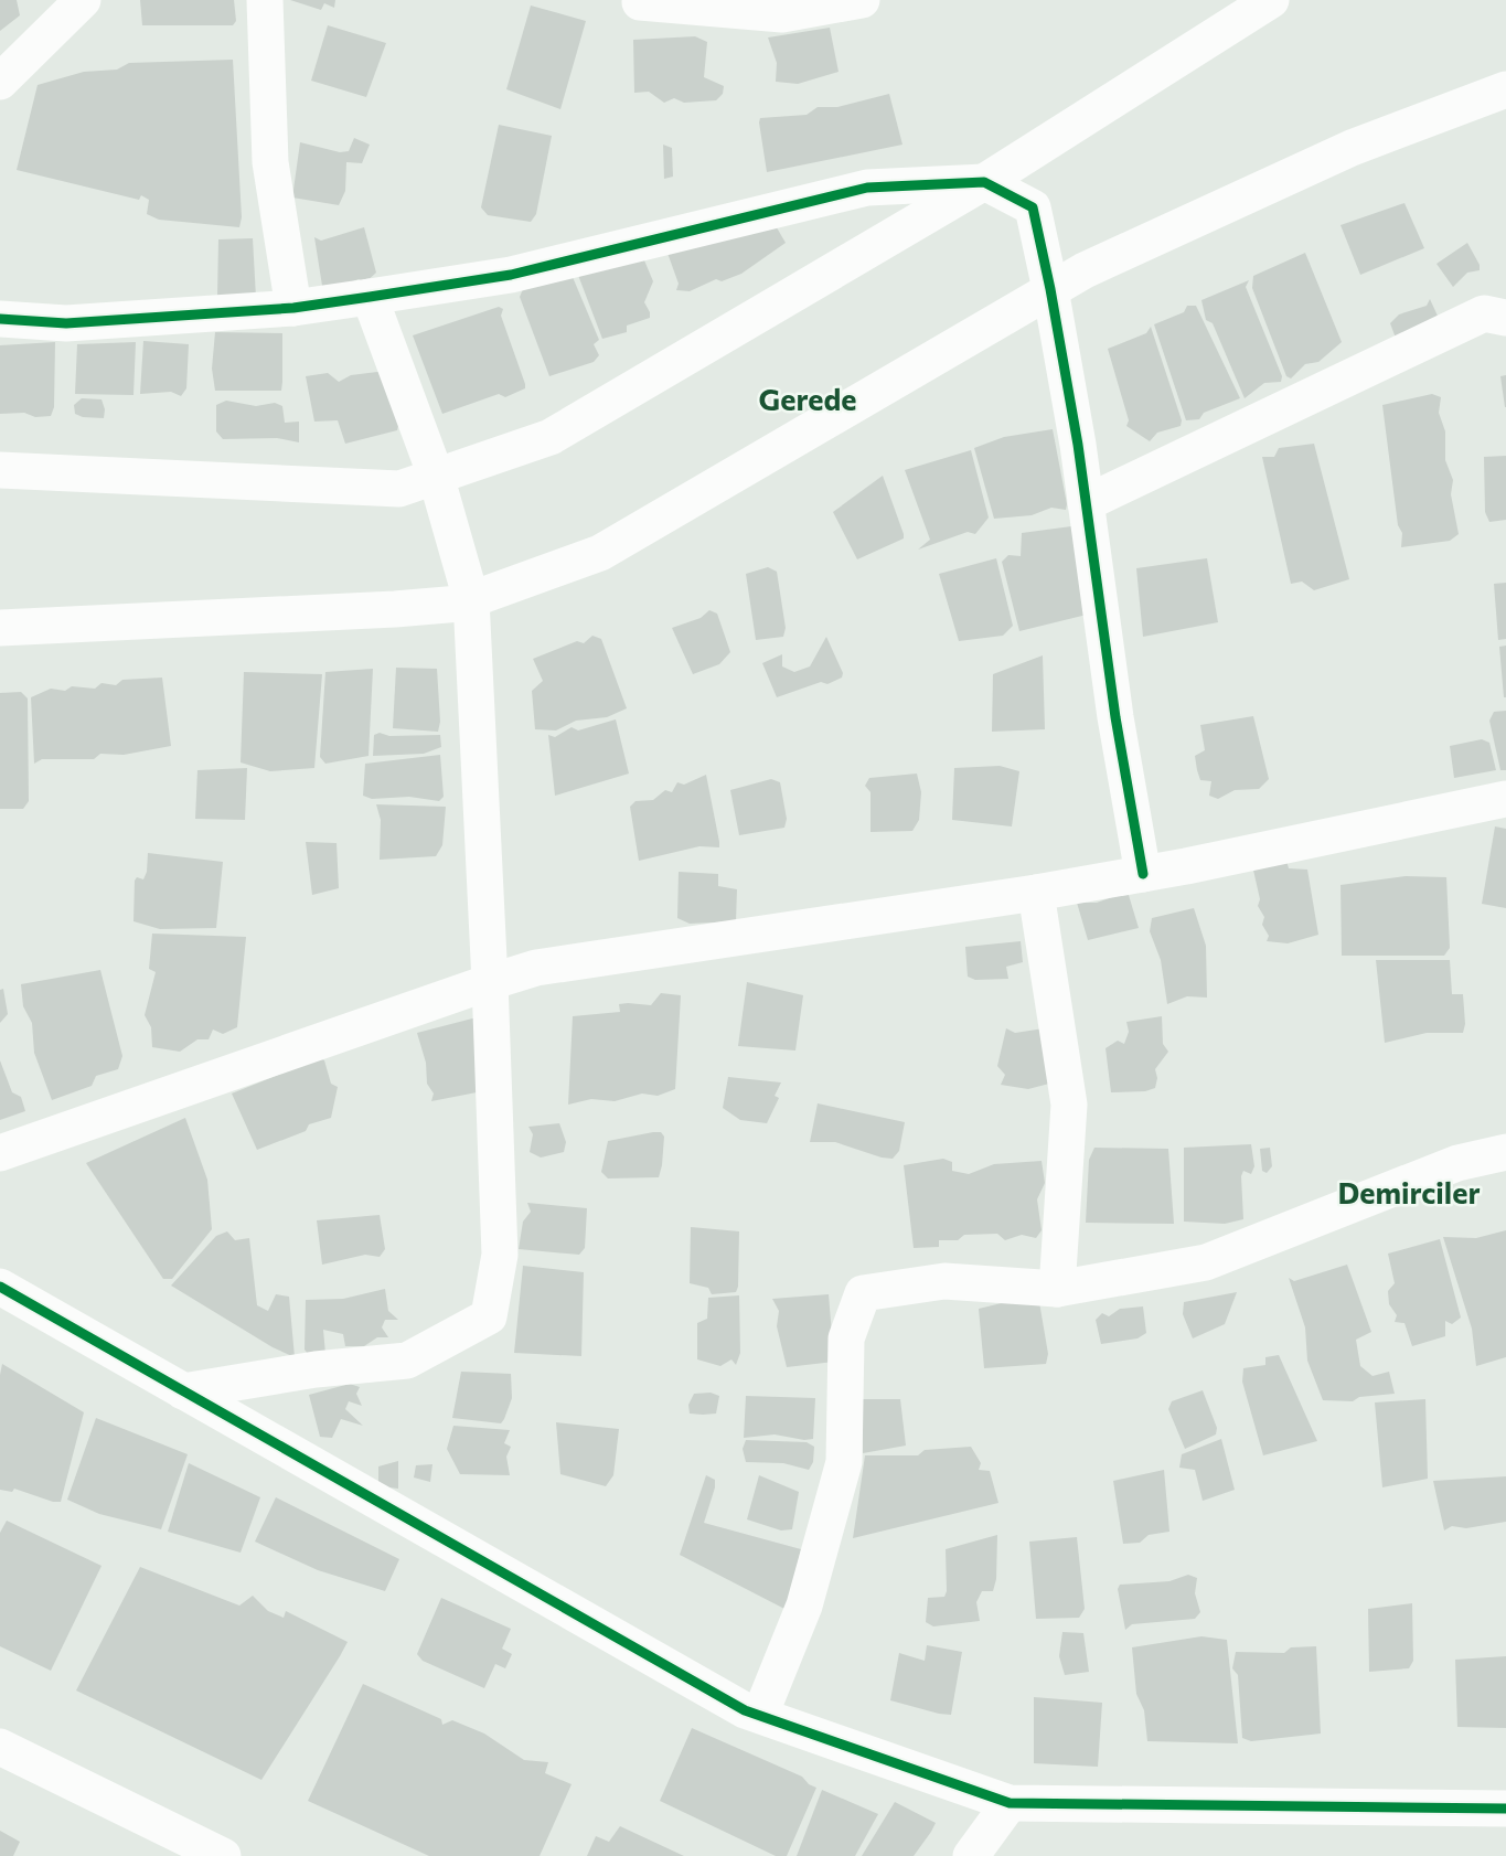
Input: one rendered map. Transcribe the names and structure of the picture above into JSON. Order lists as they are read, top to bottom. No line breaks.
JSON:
{"districts":["Gerede","Demirciler"]}
